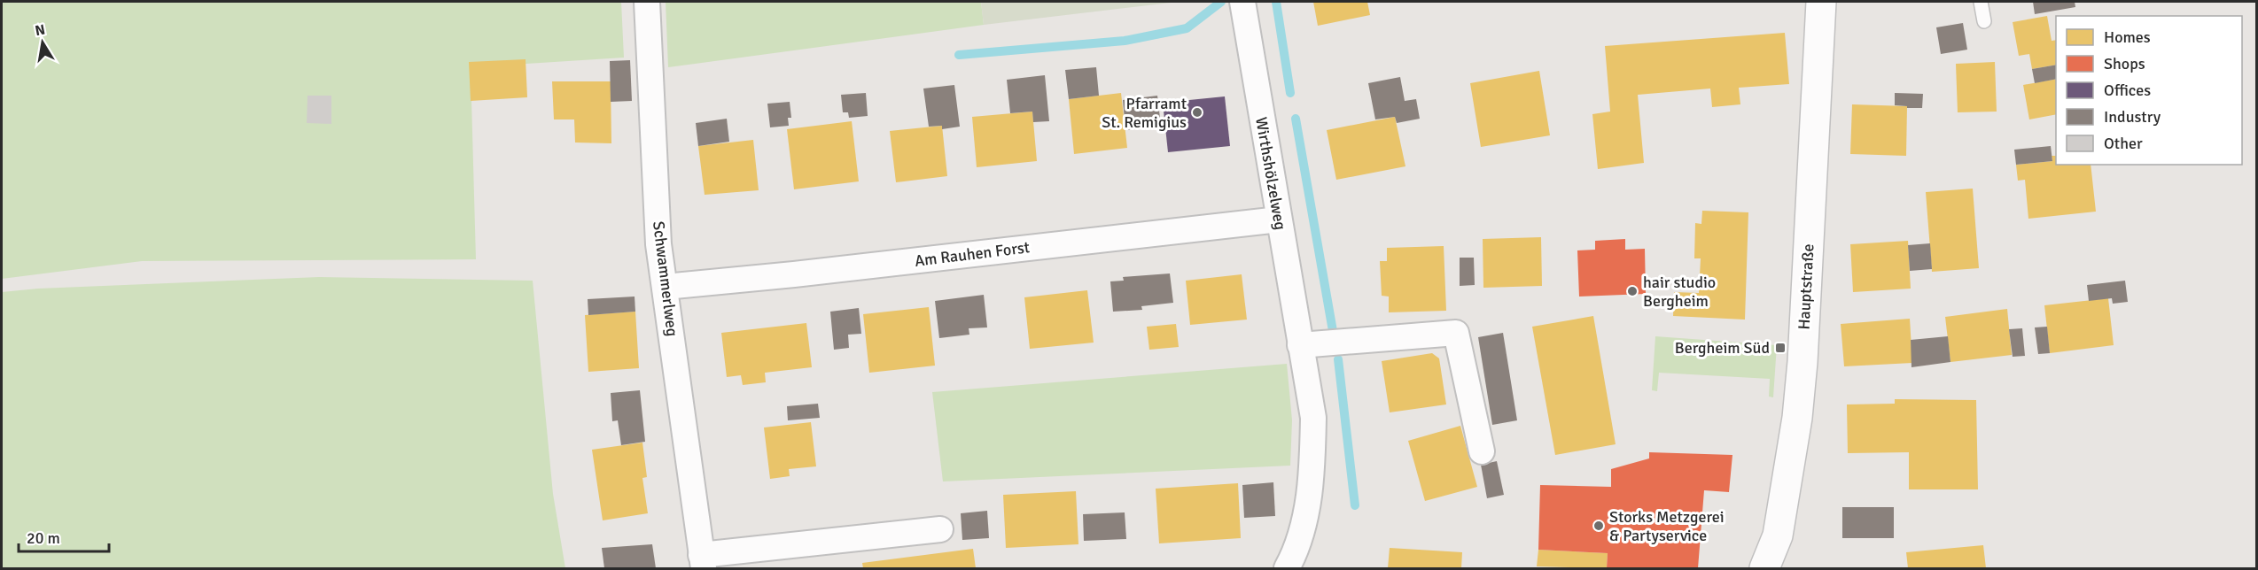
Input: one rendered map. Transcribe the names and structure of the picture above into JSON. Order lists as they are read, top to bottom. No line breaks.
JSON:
{"streets":{"street":["Wirthshölzelweg","Am Rauhen Forst","Schwammerlweg","Hauptstraße"]},"crossings":[["Wirthshölzelweg","Am Rauhen Forst"],["Am Rauhen Forst","Schwammerlweg"]],"places":{"other":["Pfarramt St. Remigius","hair studio Bergheim","Storks Metzgerei & Partyservice"],"transit":["Bergheim Süd"]},"legend":["Homes","Shops","Offices","Industry","Other"],"scale_bar":"20 m","north":"top"}
